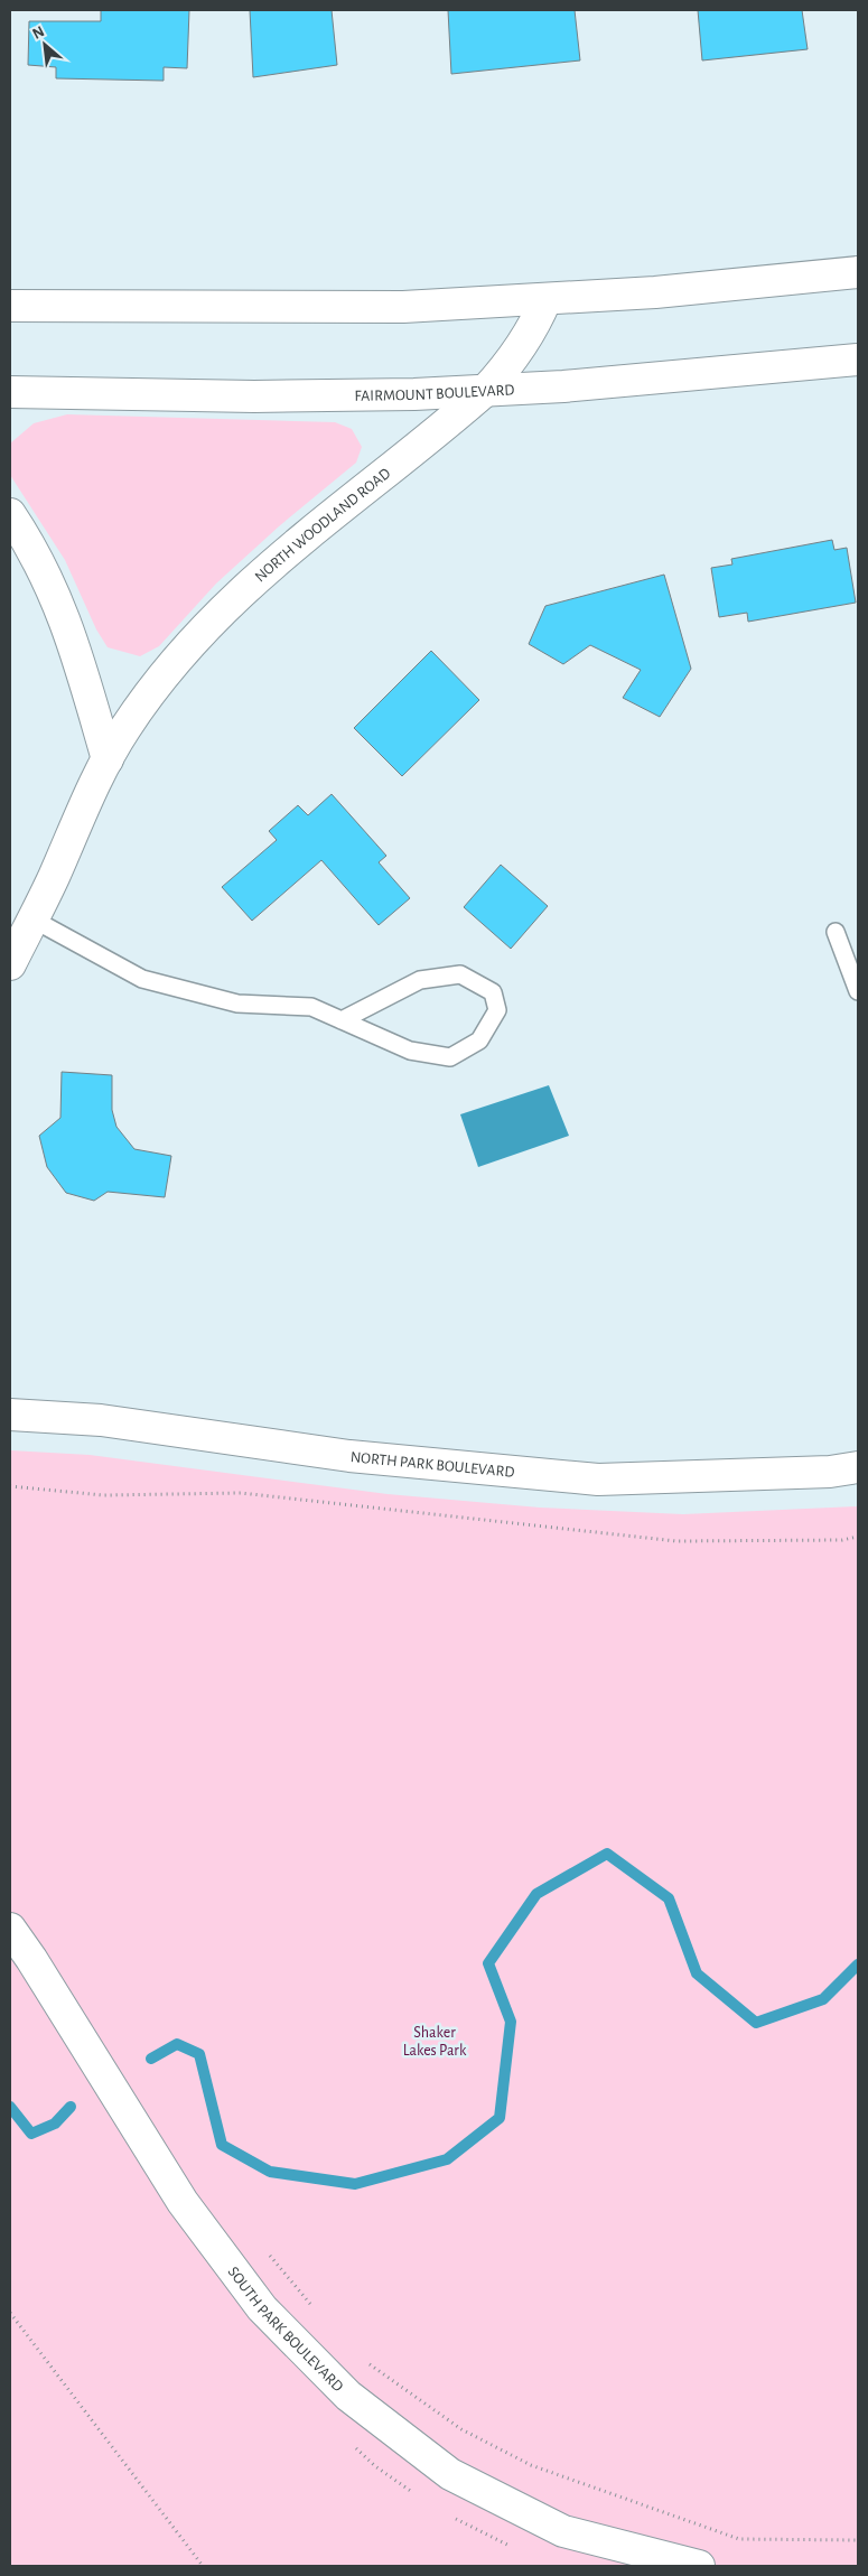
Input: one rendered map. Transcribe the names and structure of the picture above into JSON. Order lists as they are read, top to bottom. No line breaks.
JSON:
{"streets":{"main road":["FAIRMOUNT BOULEVARD","NORTH WOODLAND ROAD","NORTH PARK BOULEVARD","SOUTH PARK BOULEVARD"]},"crossings":[["FAIRMOUNT BOULEVARD","NORTH WOODLAND ROAD"]],"parks":["Shaker Lakes Park"],"north":"top left"}
